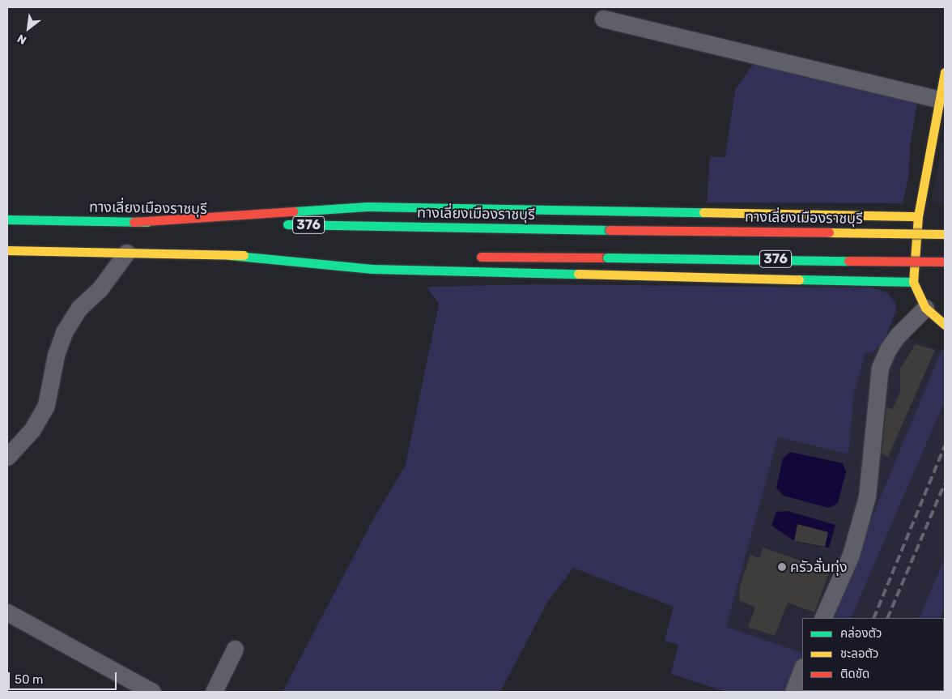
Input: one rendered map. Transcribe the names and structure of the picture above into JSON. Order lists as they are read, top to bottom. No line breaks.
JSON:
{"streets":{"main road":["ทางเลี่ยงเมืองราชบุรี","376"]},"places":["ครัวลั่นทุ่ง"],"legend":["คล่องตัว","ชะลอตัว","ติดขัด"],"scale_bar":"50 m","north":"bottom left"}
